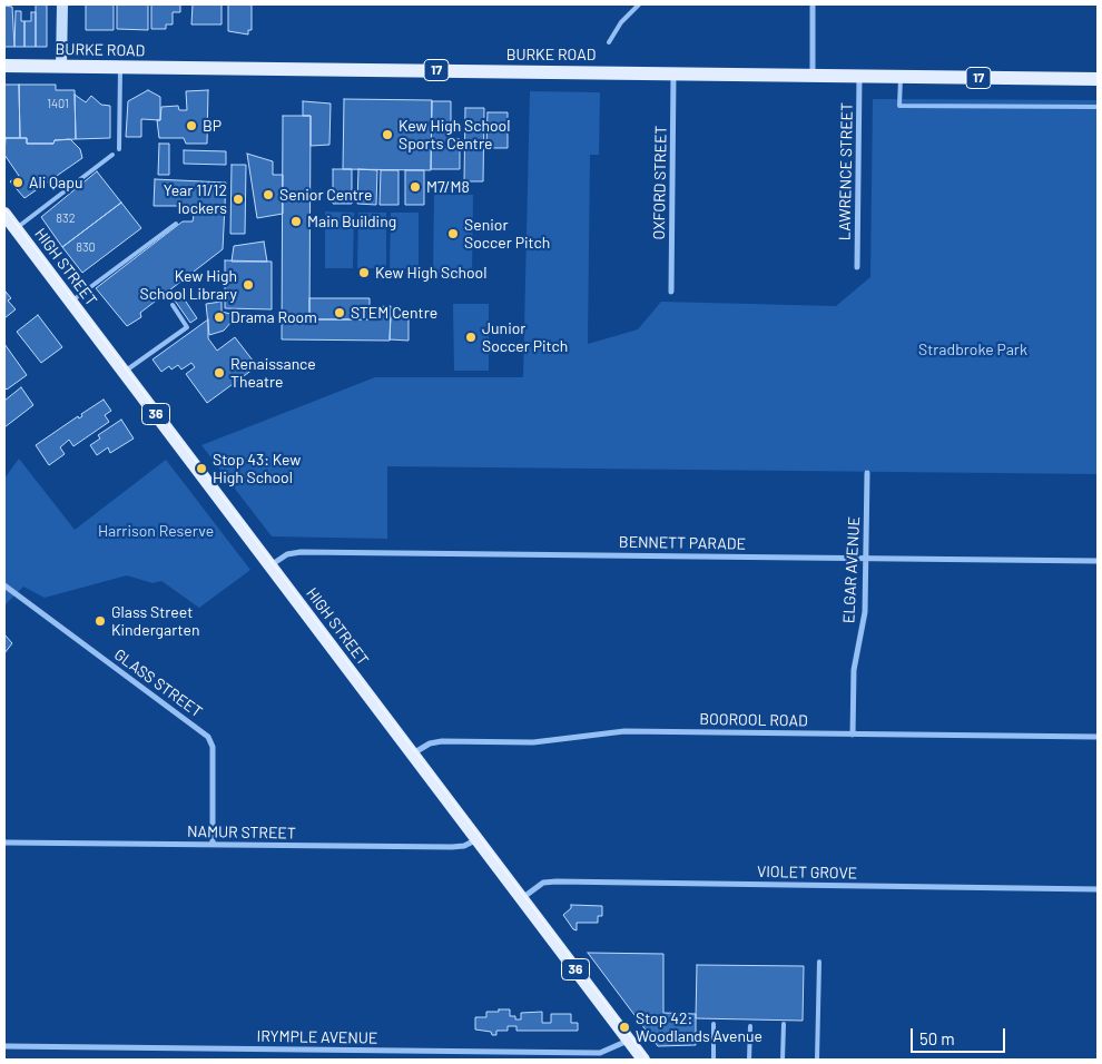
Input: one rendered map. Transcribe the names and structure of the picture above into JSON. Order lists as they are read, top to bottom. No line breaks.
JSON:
{"streets":{"main road":["BURKE ROAD","17","HIGH STREET","36"],"street":["LAWRENCE STREET","OXFORD STREET","BENNETT PARADE","ELGAR AVENUE","GLASS STREET","BOOROOL ROAD","NAMUR STREET","VIOLET GROVE","IRYMPLE AVENUE"]},"crossings":[["BURKE ROAD","LAWRENCE STREET"],["BURKE ROAD","OXFORD STREET"],["HIGH STREET","BENNETT PARADE"],["HIGH STREET","BOOROOL ROAD"],["HIGH STREET","NAMUR STREET"],["HIGH STREET","VIOLET GROVE"],["HIGH STREET","IRYMPLE AVENUE"],["BENNETT PARADE","ELGAR AVENUE"],["ELGAR AVENUE","BOOROOL ROAD"],["GLASS STREET","NAMUR STREET"]],"parks":["Stradbroke Park","Harrison Reserve"],"places":["BP","Kew High School Sports Centre","Ali Qapu","M7/M8","Senior Centre","Year 11/12 lockers","Main Building","Senior Soccer Pitch","Kew High School","Kew High School Library","STEM Centre","Drama Room","Junior Soccer Pitch","Renaissance Theatre","Stop 43: Kew High School","Glass Street Kindergarten","Stop 42: Woodlands Avenue"],"house_numbers":["1401","832","830"],"scale_bar":"50 m"}
